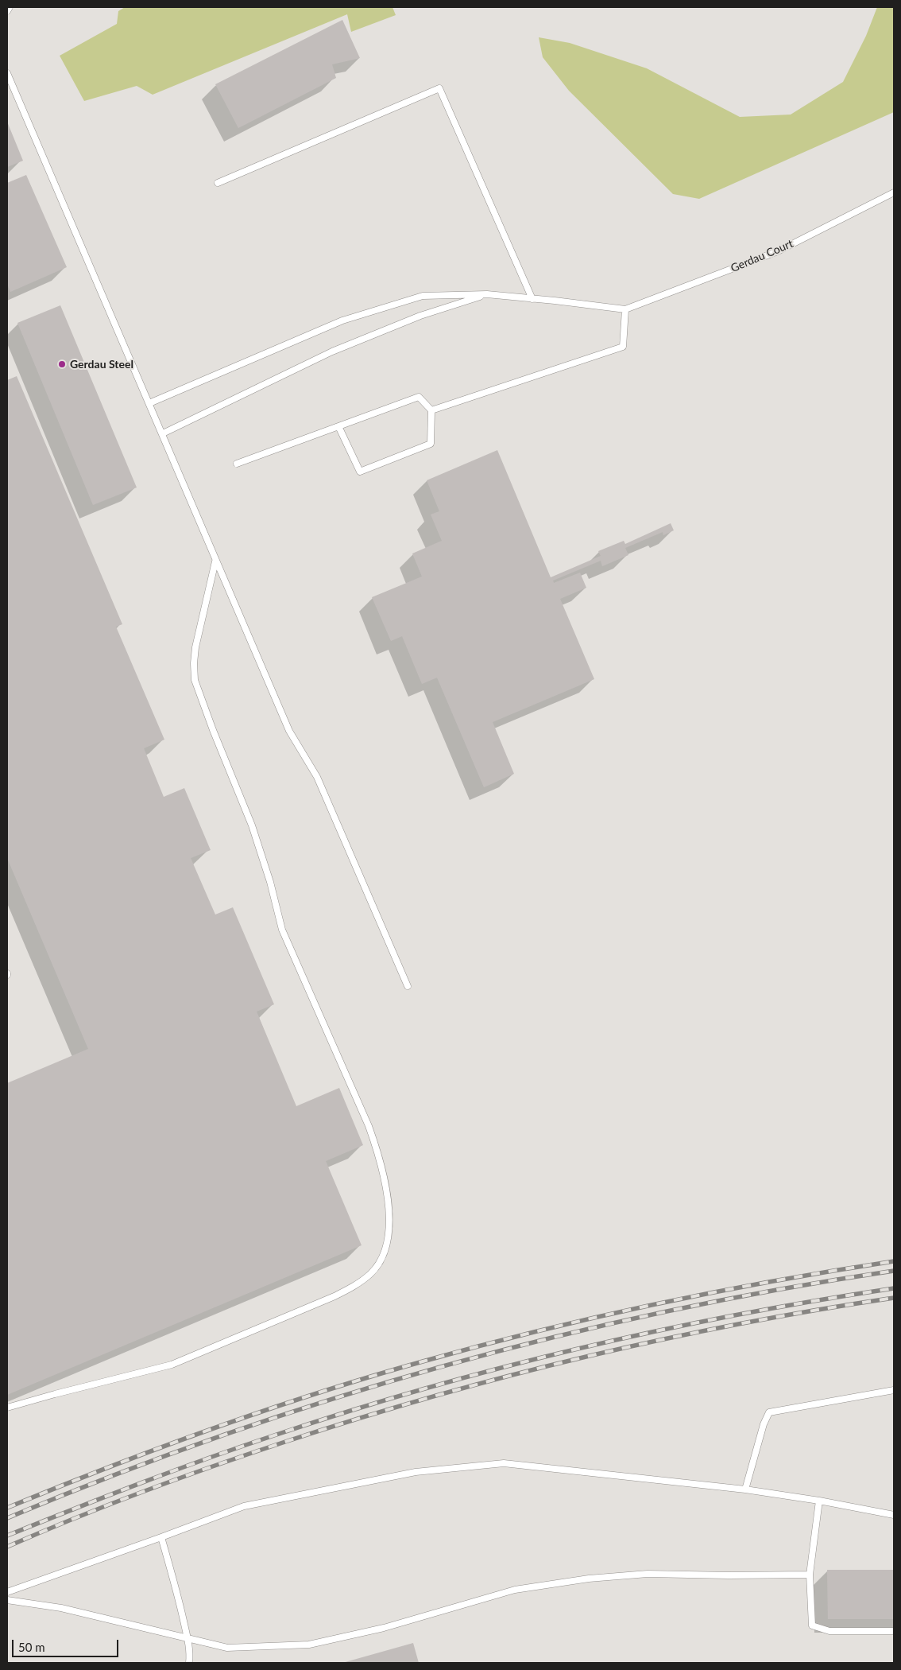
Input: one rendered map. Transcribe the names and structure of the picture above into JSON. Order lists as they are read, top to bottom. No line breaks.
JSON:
{"streets":{"lane":["Gerdau Court"]},"places":["Gerdau Steel"],"scale_bar":"50 m"}
